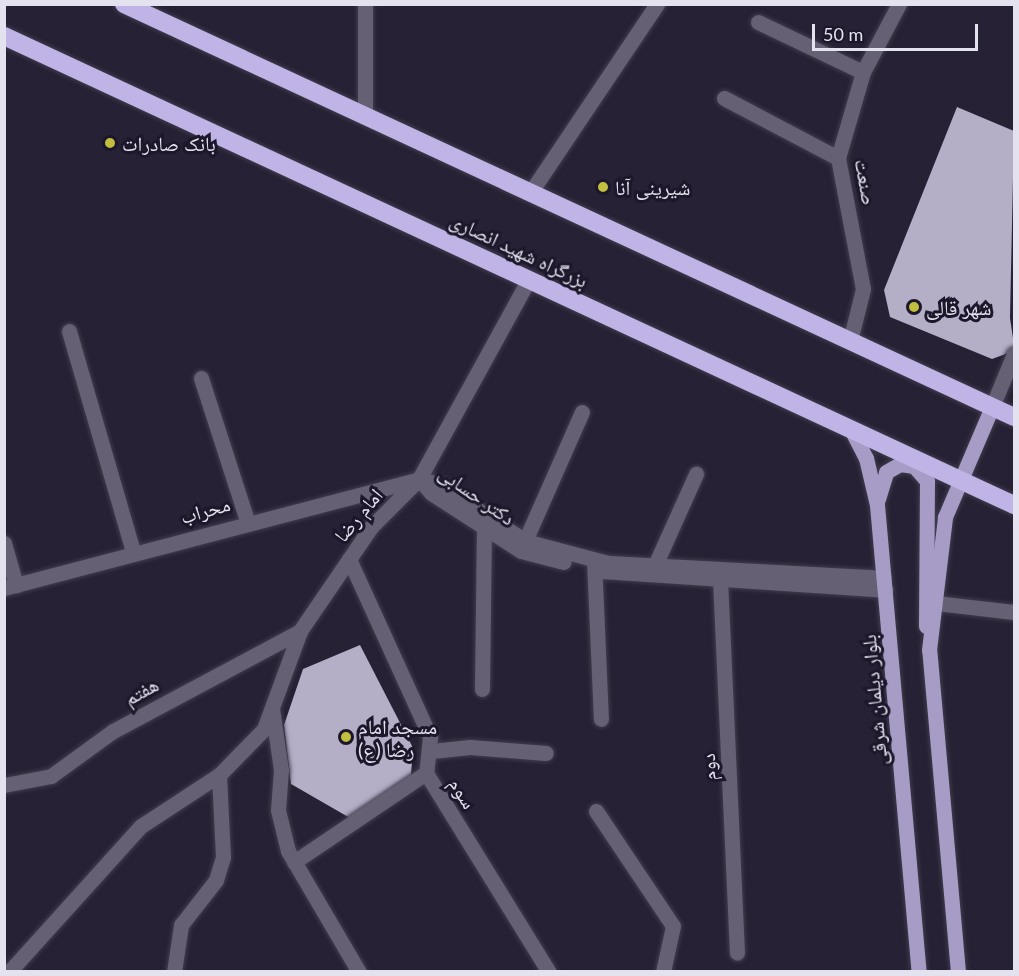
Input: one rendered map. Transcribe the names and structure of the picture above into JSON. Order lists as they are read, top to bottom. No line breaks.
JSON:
{"streets":{"highway":["بزرگراه شهید انصاری"],"main road":["بلوار دیلمان شرقی"],"street":["صنعت","دکتر حسابی","محراب","امام رضا","هفتم","دوم","سوم"]},"crossings":[["بزرگراه شهید انصاری","امام رضا"],["بزرگراه شهید انصاری","بلوار دیلمان شرقی"],["دکتر حسابی","محراب"],["دکتر حسابی","امام رضا"],["دکتر حسابی","بلوار دیلمان شرقی"],["دکتر حسابی","دوم"],["محراب","امام رضا"],["امام رضا","هفتم"]],"places":["بانک صادرات","شیرینی آنا","شهر قالی","مسجد امام رضا (ع)"],"scale_bar":"50 m"}
